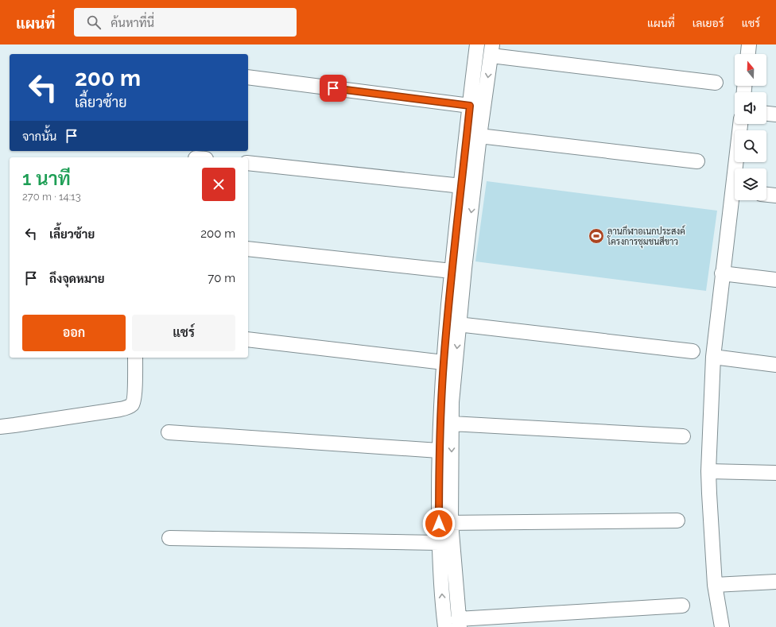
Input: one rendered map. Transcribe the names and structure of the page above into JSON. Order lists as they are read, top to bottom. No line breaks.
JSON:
{"places":{"sports":["ลานกีฬาอเนกประสงค์ โครงการชุมชนสีขาว"]},"north":"top","page":{"header":"แผนที่","search":"ค้นหาที่นี่","nav":["แผนที่","เลเยอร์","แชร์"],"turn":["200 m","เลี้ยวซ้าย"],"then":"จากนั้น","heading":["1 นาที","270 m · 14:13"],"list":[{"name":"เลี้ยวซ้าย","value":"200 m"},{"name":"ถึงจุดหมาย","value":"70 m"}],"buttons":["ออก","แชร์"]}}
